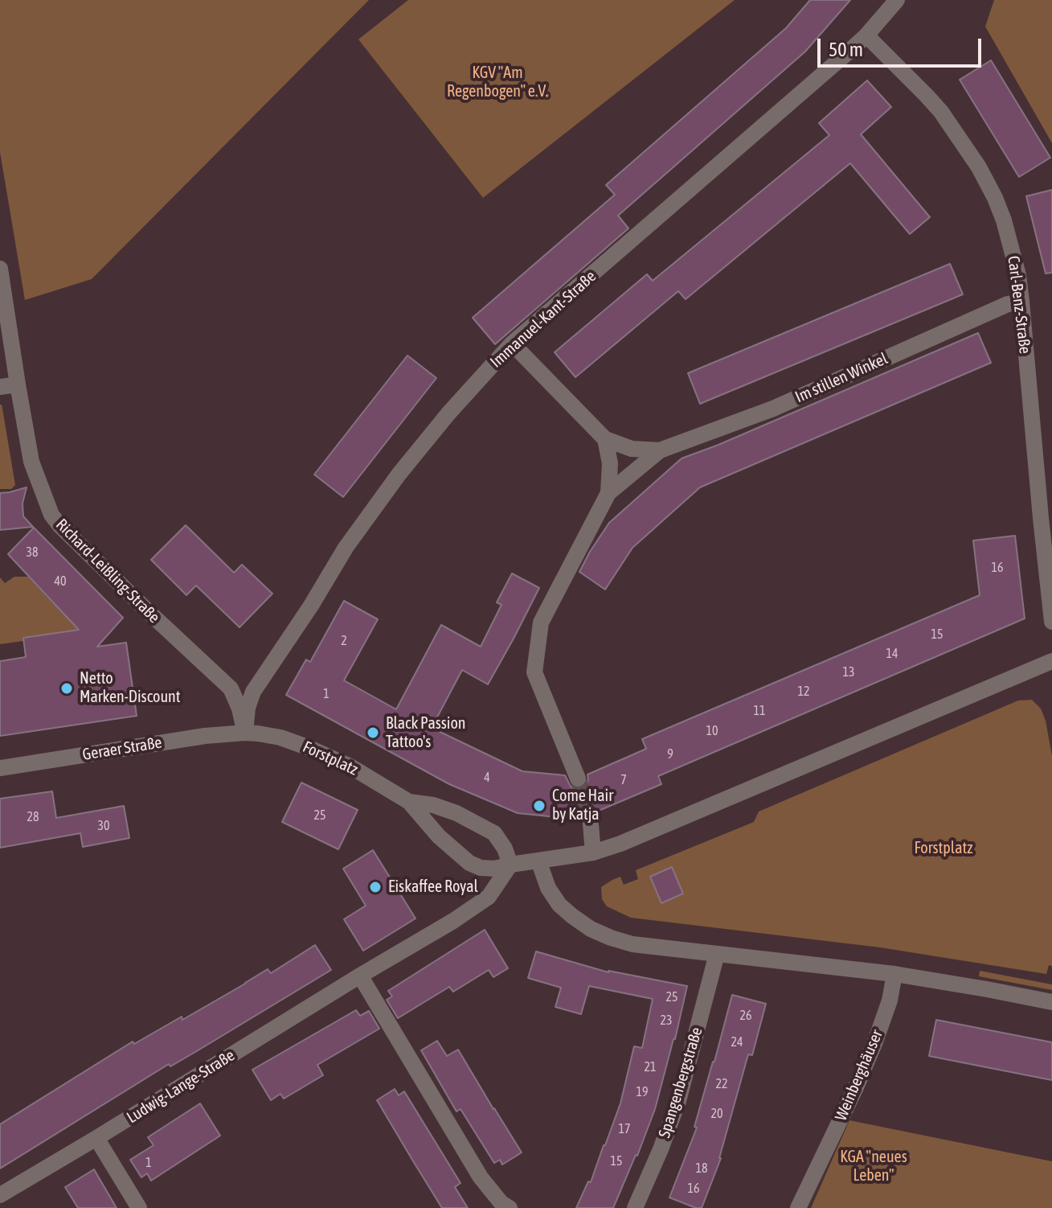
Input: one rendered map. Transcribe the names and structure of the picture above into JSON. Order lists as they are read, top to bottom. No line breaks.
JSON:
{"streets":{"street":["Carl-Benz-Straße","Immanuel-Kant-Straße","Im stillen Winkel","Richard-Leißling-Straße","Geraer Straße","Forstplatz","Weinberghäuser","Spangenbergstraße","Ludwig-Lange-Straße"]},"crossings":[["Carl-Benz-Straße","Immanuel-Kant-Straße"],["Carl-Benz-Straße","Im stillen Winkel"],["Immanuel-Kant-Straße","Im stillen Winkel"],["Immanuel-Kant-Straße","Richard-Leißling-Straße"],["Immanuel-Kant-Straße","Geraer Straße"],["Immanuel-Kant-Straße","Forstplatz"],["Richard-Leißling-Straße","Geraer Straße"],["Richard-Leißling-Straße","Forstplatz"],["Geraer Straße","Forstplatz"],["Forstplatz","Ludwig-Lange-Straße"]],"parks":["KGV \"Am Regenbogen\" e.V.","Forstplatz","KGA \"neues Leben\""],"places":["Netto Marken-Discount","Black Passion Tattoo's","Come Hair by Katja","Eiskaffee Royal"],"house_numbers":["38","16","40","15","2","14","13","12","1","11","10","9","4","7","25","28","30","25","26","23","24","21","22","19","20","17","15","1","18","16"],"scale_bar":"50 m"}
